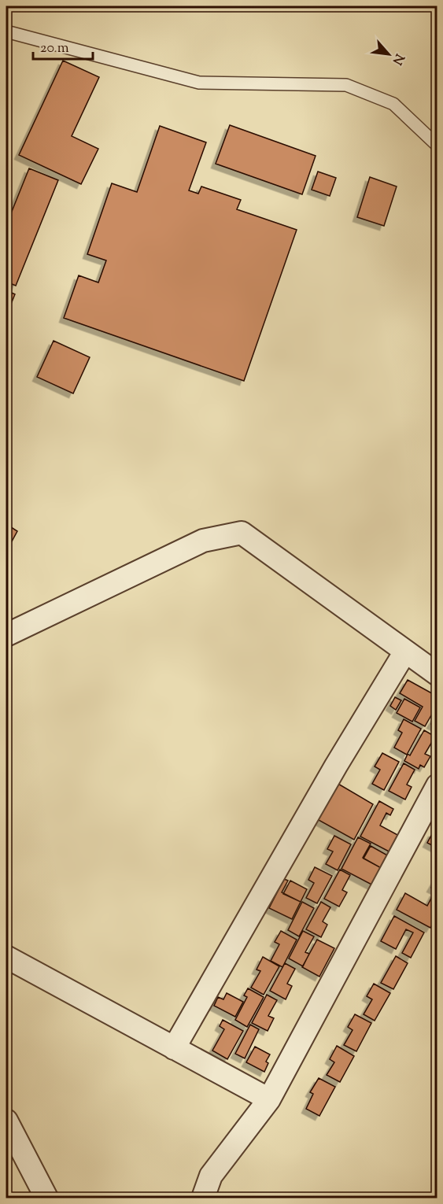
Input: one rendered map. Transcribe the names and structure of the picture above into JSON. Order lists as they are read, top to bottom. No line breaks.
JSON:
{"scale_bar":"20 m","north":"bottom right"}
